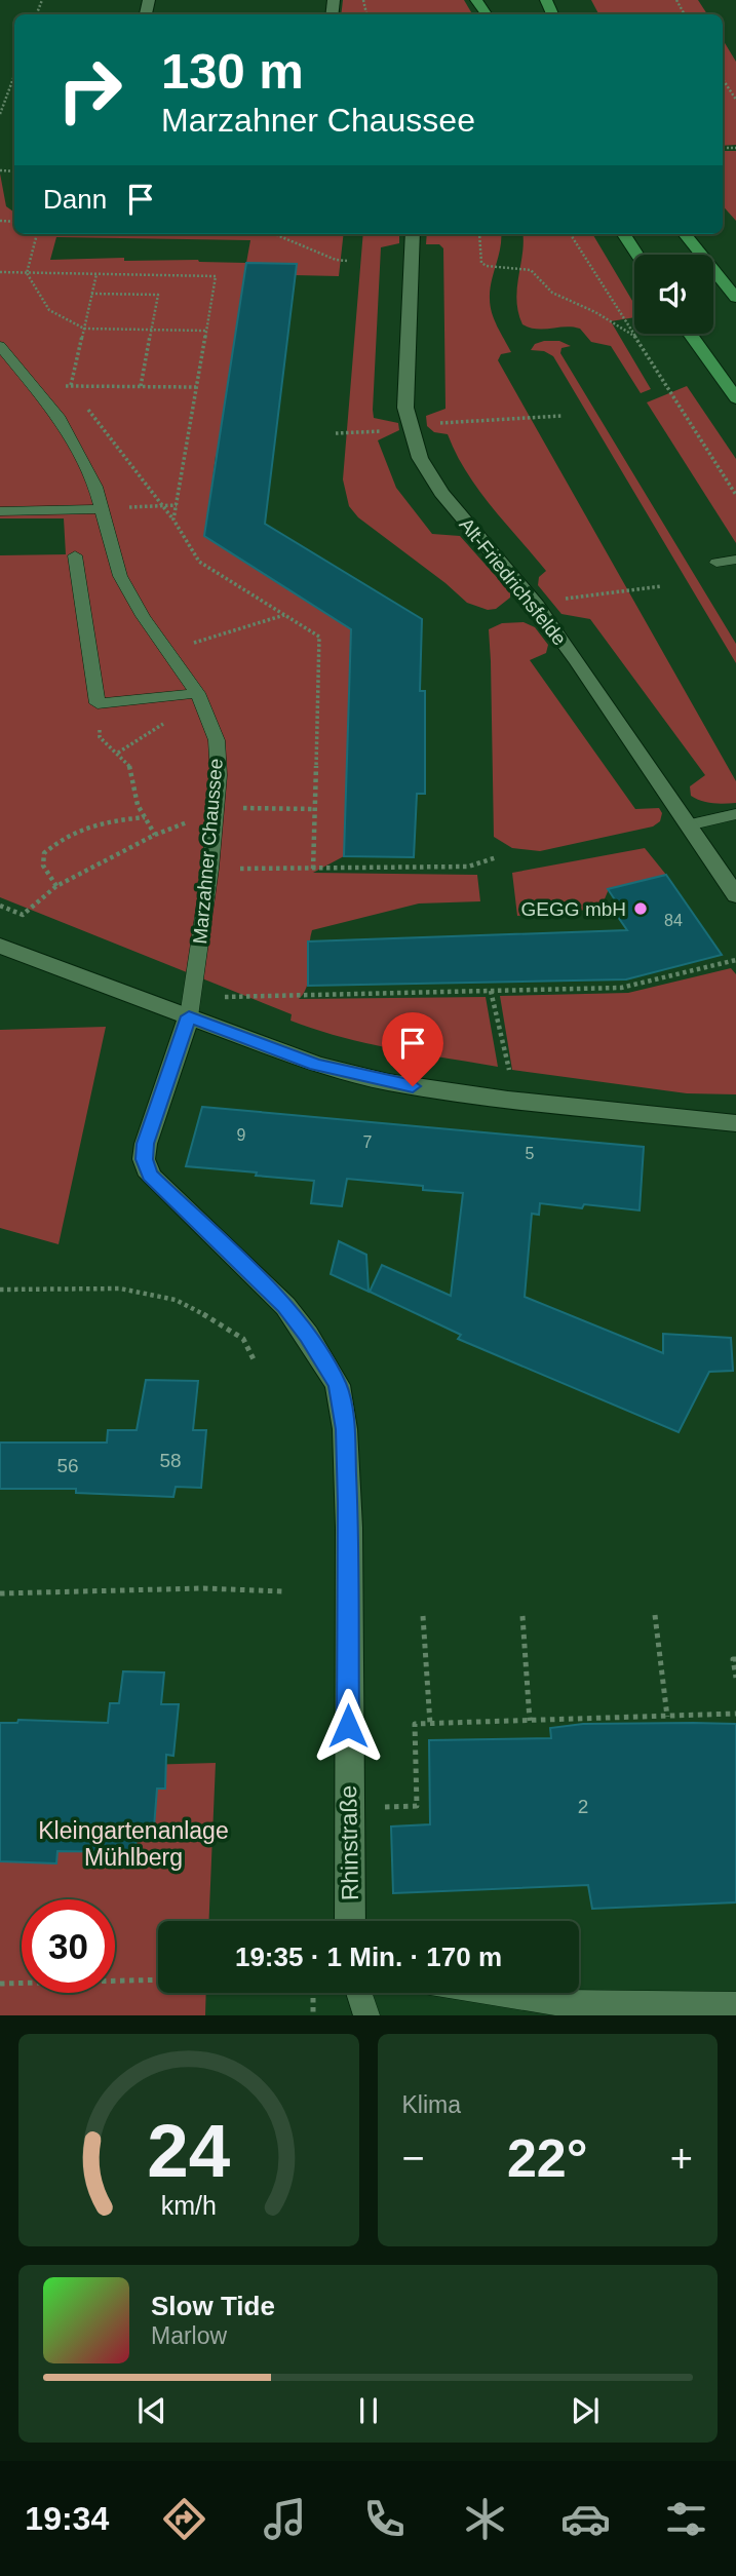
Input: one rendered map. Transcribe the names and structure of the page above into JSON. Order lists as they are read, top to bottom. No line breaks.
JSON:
{"streets":{"street":["Alt-Friedrichsfelde","Rhinstraße"],"lane":["Marzahner Chaussee"]},"crossings":[["Marzahner Chaussee","Rhinstraße"]],"parks":["Kleingartenanlage Mühlberg"],"places":["GEGG mbH"],"house_numbers":["84","9","7","5","58","56","2"],"page":{"turn":["130 m","Marzahner Chaussee"],"then":"Dann","limit":"30","trip":"19:35 · 1 Min. · 170 m","tile":"Klima","heat":["−","22°","+"],"song":["Slow Tide","Marlow"],"tabs":"19:34","gauge":["24","km/h"]}}
